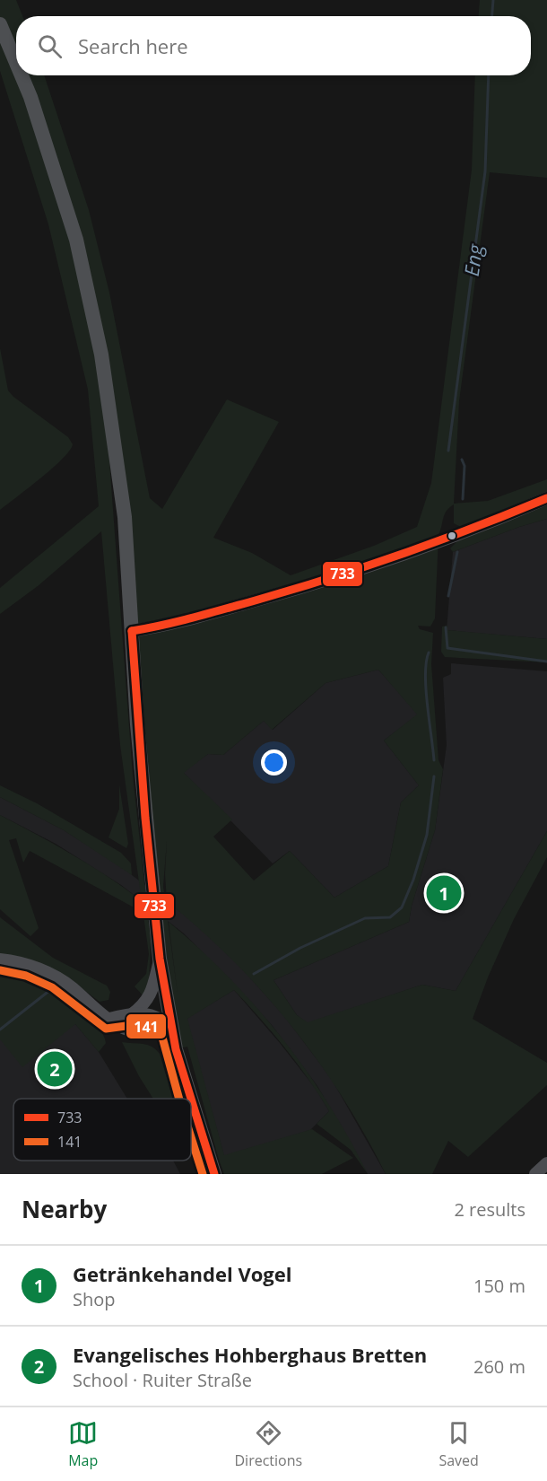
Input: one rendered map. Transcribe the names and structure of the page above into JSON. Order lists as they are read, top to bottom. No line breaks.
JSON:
{"water":["Eng"],"lines":["transit line 733","transit line 141"],"legend":["733","141"],"page":{"search":"Search here","pins":["1","2"],"heading":["Nearby","2 results"],"list":[{"mark":"1","name":"Getränkehandel Vogel","note":"Shop","value":"150 m"},{"mark":"2","name":"Evangelisches Hohberghaus Bretten","note":"School · Ruiter Straße","value":"260 m"}],"nav":["Map","Directions","Saved"]}}
